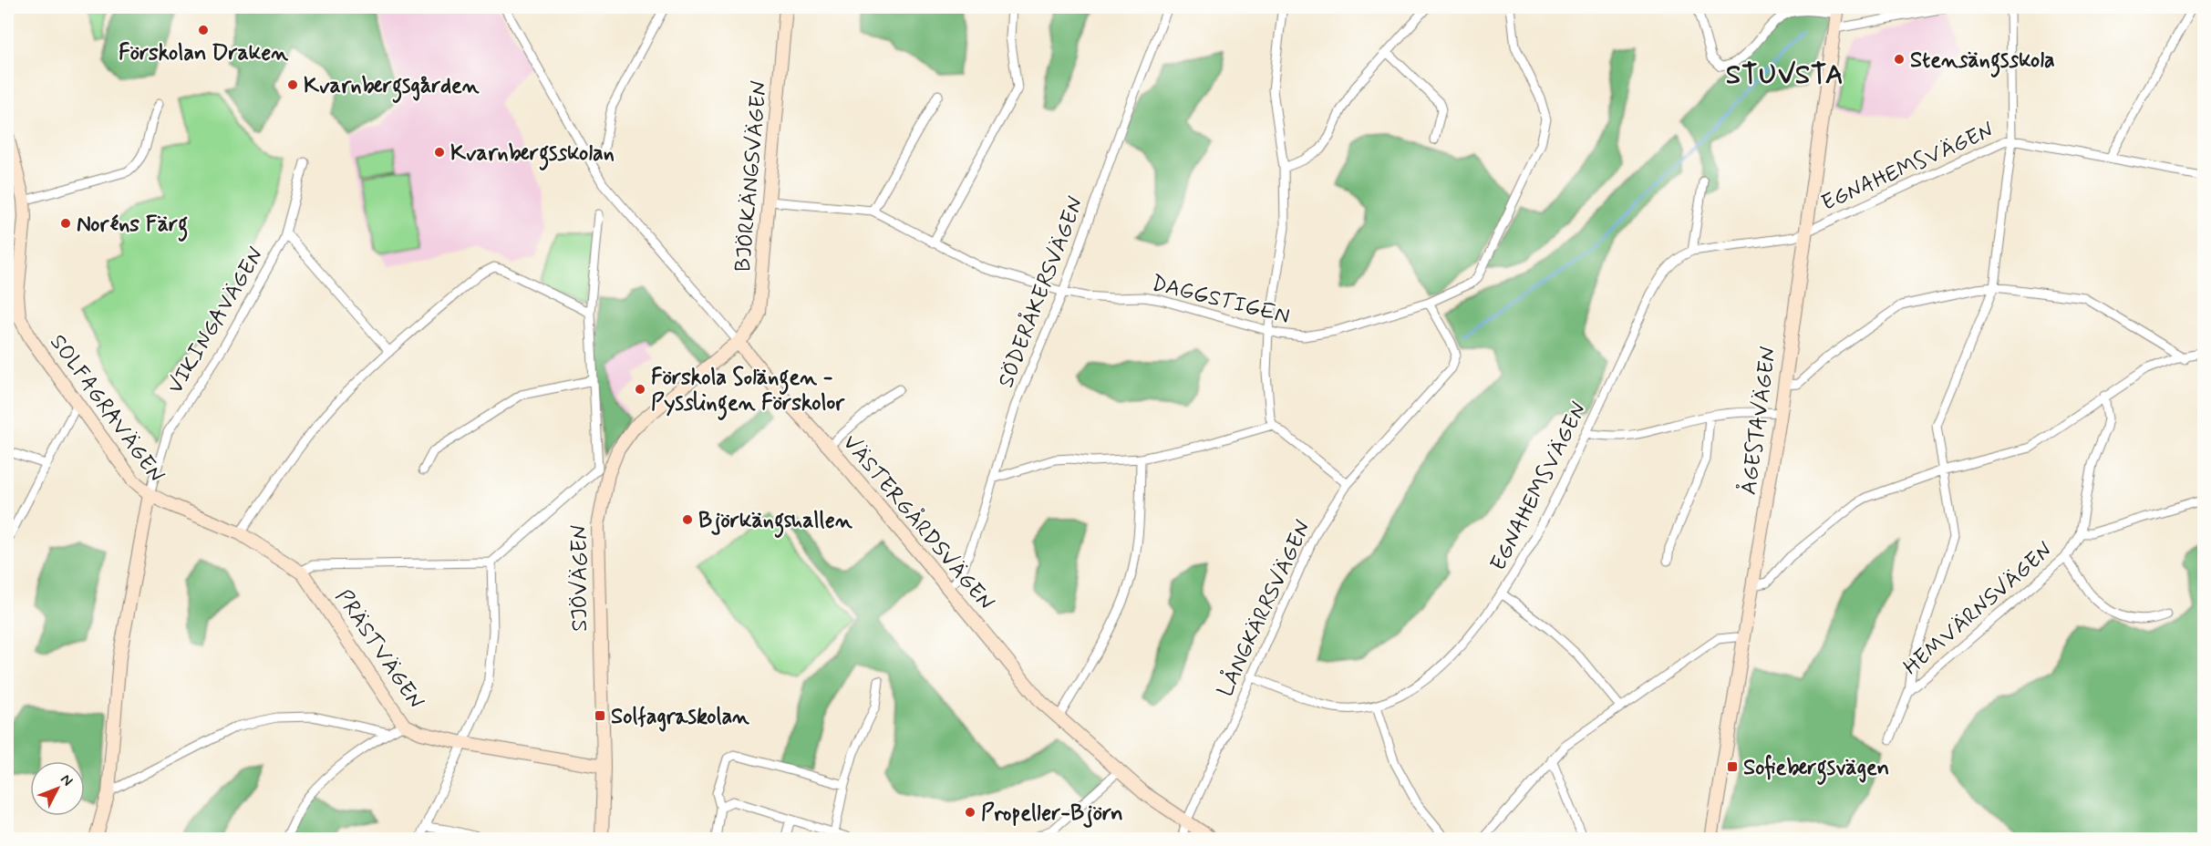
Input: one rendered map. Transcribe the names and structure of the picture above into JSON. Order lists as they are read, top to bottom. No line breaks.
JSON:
{"streets":{"street":["EGNAHEMSVÄGEN","BJÖRKÄNGSVÄGEN","SÖDERÅKERSVÄGEN","DAGGSTIGEN","VIKINGAVÄGEN","SOLFAGRAVÄGEN","ÅGESTAVÄGEN","VÄSTERGÅRDSVÄGEN","SJÖVÄGEN","LÅNGKÄRRSVÄGEN","HEMVÄRNSVÄGEN","PRÄSTVÄGEN"]},"crossings":[["EGNAHEMSVÄGEN","ÅGESTAVÄGEN"],["EGNAHEMSVÄGEN","LÅNGKÄRRSVÄGEN"],["BJÖRKÄNGSVÄGEN","DAGGSTIGEN"],["BJÖRKÄNGSVÄGEN","VÄSTERGÅRDSVÄGEN"],["BJÖRKÄNGSVÄGEN","SJÖVÄGEN"],["SÖDERÅKERSVÄGEN","DAGGSTIGEN"],["SÖDERÅKERSVÄGEN","VÄSTERGÅRDSVÄGEN"],["DAGGSTIGEN","LÅNGKÄRRSVÄGEN"],["VIKINGAVÄGEN","SOLFAGRAVÄGEN"],["VIKINGAVÄGEN","PRÄSTVÄGEN"],["SOLFAGRAVÄGEN","PRÄSTVÄGEN"],["VÄSTERGÅRDSVÄGEN","SJÖVÄGEN"],["VÄSTERGÅRDSVÄGEN","LÅNGKÄRRSVÄGEN"],["SJÖVÄGEN","PRÄSTVÄGEN"]],"districts":["STUVSTA"],"places":{"other":["Förskolan Draken","Stensängsskola","Kvarnbergsgården","Kvarnbergsskolan","Noréns Färg","Förskola Solängen - Pysslingen Förskolor","Björkängshallen","Propeller-Björn"],"transit":["Solfagraskolan","Sofiebergsvägen"]},"north":"top right"}
